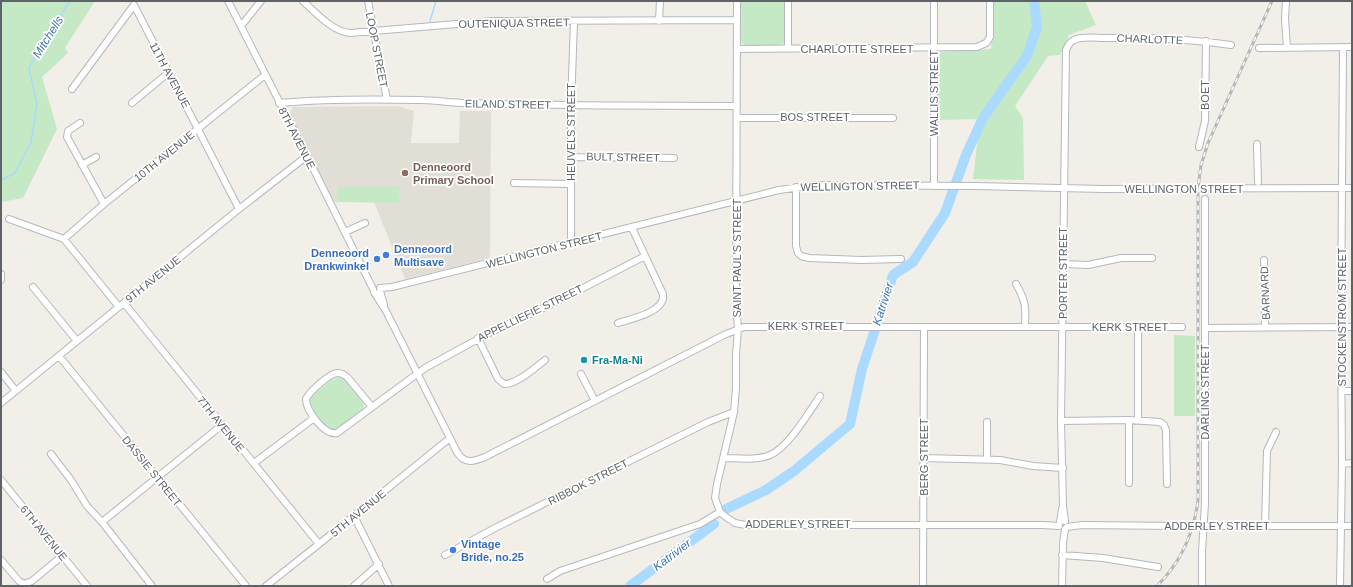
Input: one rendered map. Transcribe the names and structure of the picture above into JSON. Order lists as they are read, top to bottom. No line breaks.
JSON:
{"streets":{"street":["OUTENIQUA STREET","CHARLOTTE","CHARLOTTE STREET","LOOP STREET","11TH AVENUE","WALLIS STREET","BOET","EILAND STREET","BOS STREET","HEUVELS STREET","8TH AVENUE","10TH AVENUE","BULT STREET","WELLINGTON STREET","SAINT PAUL'S STREET","PORTER STREET","9TH AVENUE","BARNARD","APPELLIEFIE STREET","STOCKENSTROM STREET","KERK STREET","DARLING STREET","7TH AVENUE","BERG STREET","DASSIE STREET","RIBBOK STREET","5TH AVENUE","ADDERLEY STREET","6TH AVENUE"]},"crossings":[["OUTENIQUA STREET","LOOP STREET"],["OUTENIQUA STREET","HEUVELS STREET"],["OUTENIQUA STREET","SAINT PAUL'S STREET"],["CHARLOTTE","BOET"],["CHARLOTTE","PORTER STREET"],["CHARLOTTE STREET","WALLIS STREET"],["CHARLOTTE STREET","SAINT PAUL'S STREET"],["LOOP STREET","EILAND STREET"],["11TH AVENUE","10TH AVENUE"],["11TH AVENUE","9TH AVENUE"],["WALLIS STREET","WELLINGTON STREET"],["EILAND STREET","HEUVELS STREET"],["EILAND STREET","8TH AVENUE"],["EILAND STREET","SAINT PAUL'S STREET"],["BOS STREET","SAINT PAUL'S STREET"],["HEUVELS STREET","BULT STREET"],["HEUVELS STREET","WELLINGTON STREET"],["8TH AVENUE","10TH AVENUE"],["8TH AVENUE","WELLINGTON STREET"],["8TH AVENUE","9TH AVENUE"],["8TH AVENUE","APPELLIEFIE STREET"],["8TH AVENUE","KERK STREET"],["8TH AVENUE","5TH AVENUE"],["10TH AVENUE","7TH AVENUE"],["WELLINGTON STREET","SAINT PAUL'S STREET"],["WELLINGTON STREET","PORTER STREET"],["WELLINGTON STREET","STOCKENSTROM STREET"],["SAINT PAUL'S STREET","KERK STREET"],["SAINT PAUL'S STREET","RIBBOK STREET"],["SAINT PAUL'S STREET","ADDERLEY STREET"],["PORTER STREET","KERK STREET"],["PORTER STREET","ADDERLEY STREET"],["9TH AVENUE","7TH AVENUE"],["9TH AVENUE","DASSIE STREET"],["STOCKENSTROM STREET","ADDERLEY STREET"],["KERK STREET","BERG STREET"],["7TH AVENUE","5TH AVENUE"],["BERG STREET","ADDERLEY STREET"]],"water":["Mitchells","Katrivier"],"places":["Denneoord Primary School","Denneoord Multisave","Denneoord Drankwinkel","Fra-Ma-Ni","Vintage Bride, no.25"]}
